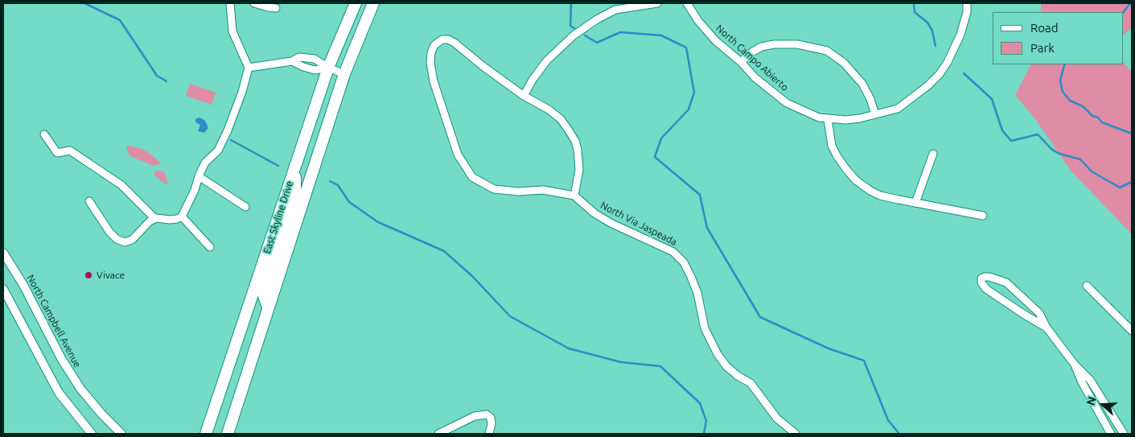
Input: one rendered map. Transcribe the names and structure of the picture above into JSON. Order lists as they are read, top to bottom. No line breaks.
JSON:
{"streets":{"main road":["East Skyline Drive"],"street":["North Campo Abierto","North Via Jaspeada","North Campbell Avenue"]},"places":["Vivace"],"legend":["Road","Park"],"north":"left"}
